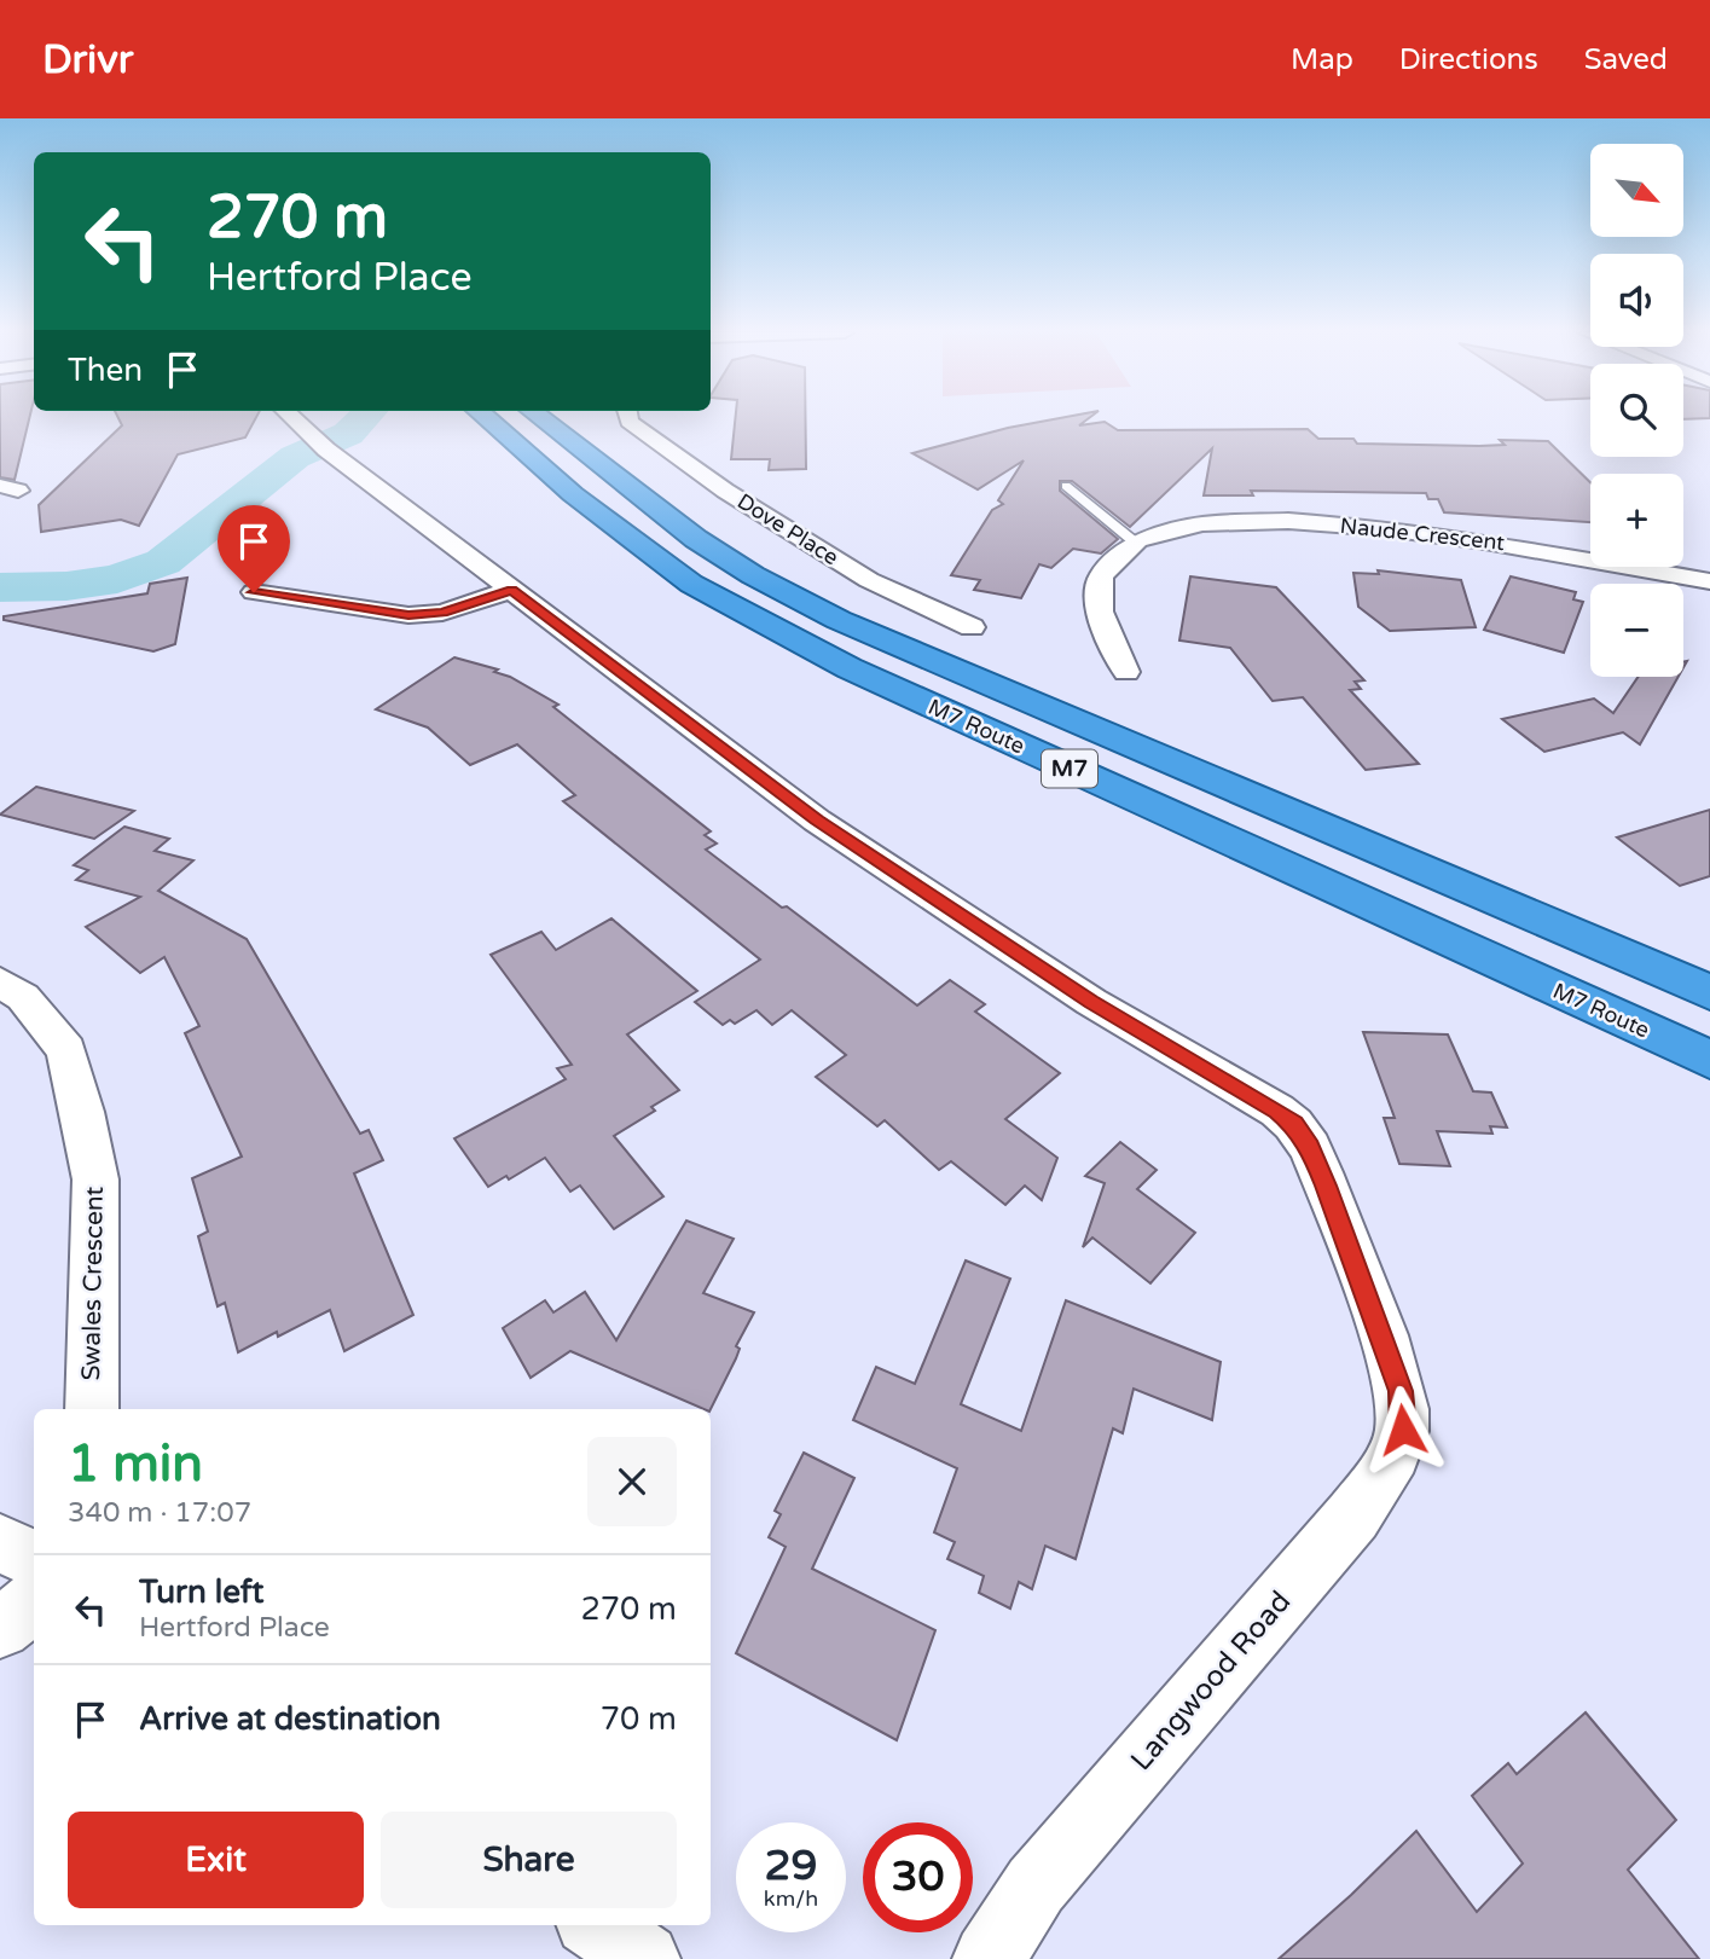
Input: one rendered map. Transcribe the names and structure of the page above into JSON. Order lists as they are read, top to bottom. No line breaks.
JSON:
{"streets":{"highway":["M7 Route","M7"],"street":["Dove Place","Naude Crescent","Swales Crescent","Langwood Road"]},"north":"bottom right","page":{"header":"Drivr","nav":["Map","Directions","Saved"],"map_buttons":["+","−"],"turn":["270 m","Hertford Place"],"then":"Then","heading":["1 min","340 m · 17:07"],"list":[{"name":"Turn left","note":"Hertford Place","value":"270 m"},{"name":"Arrive at destination","value":"70 m"}],"buttons":["Exit","Share"],"speed":"29 km/h","limit":"30"}}
